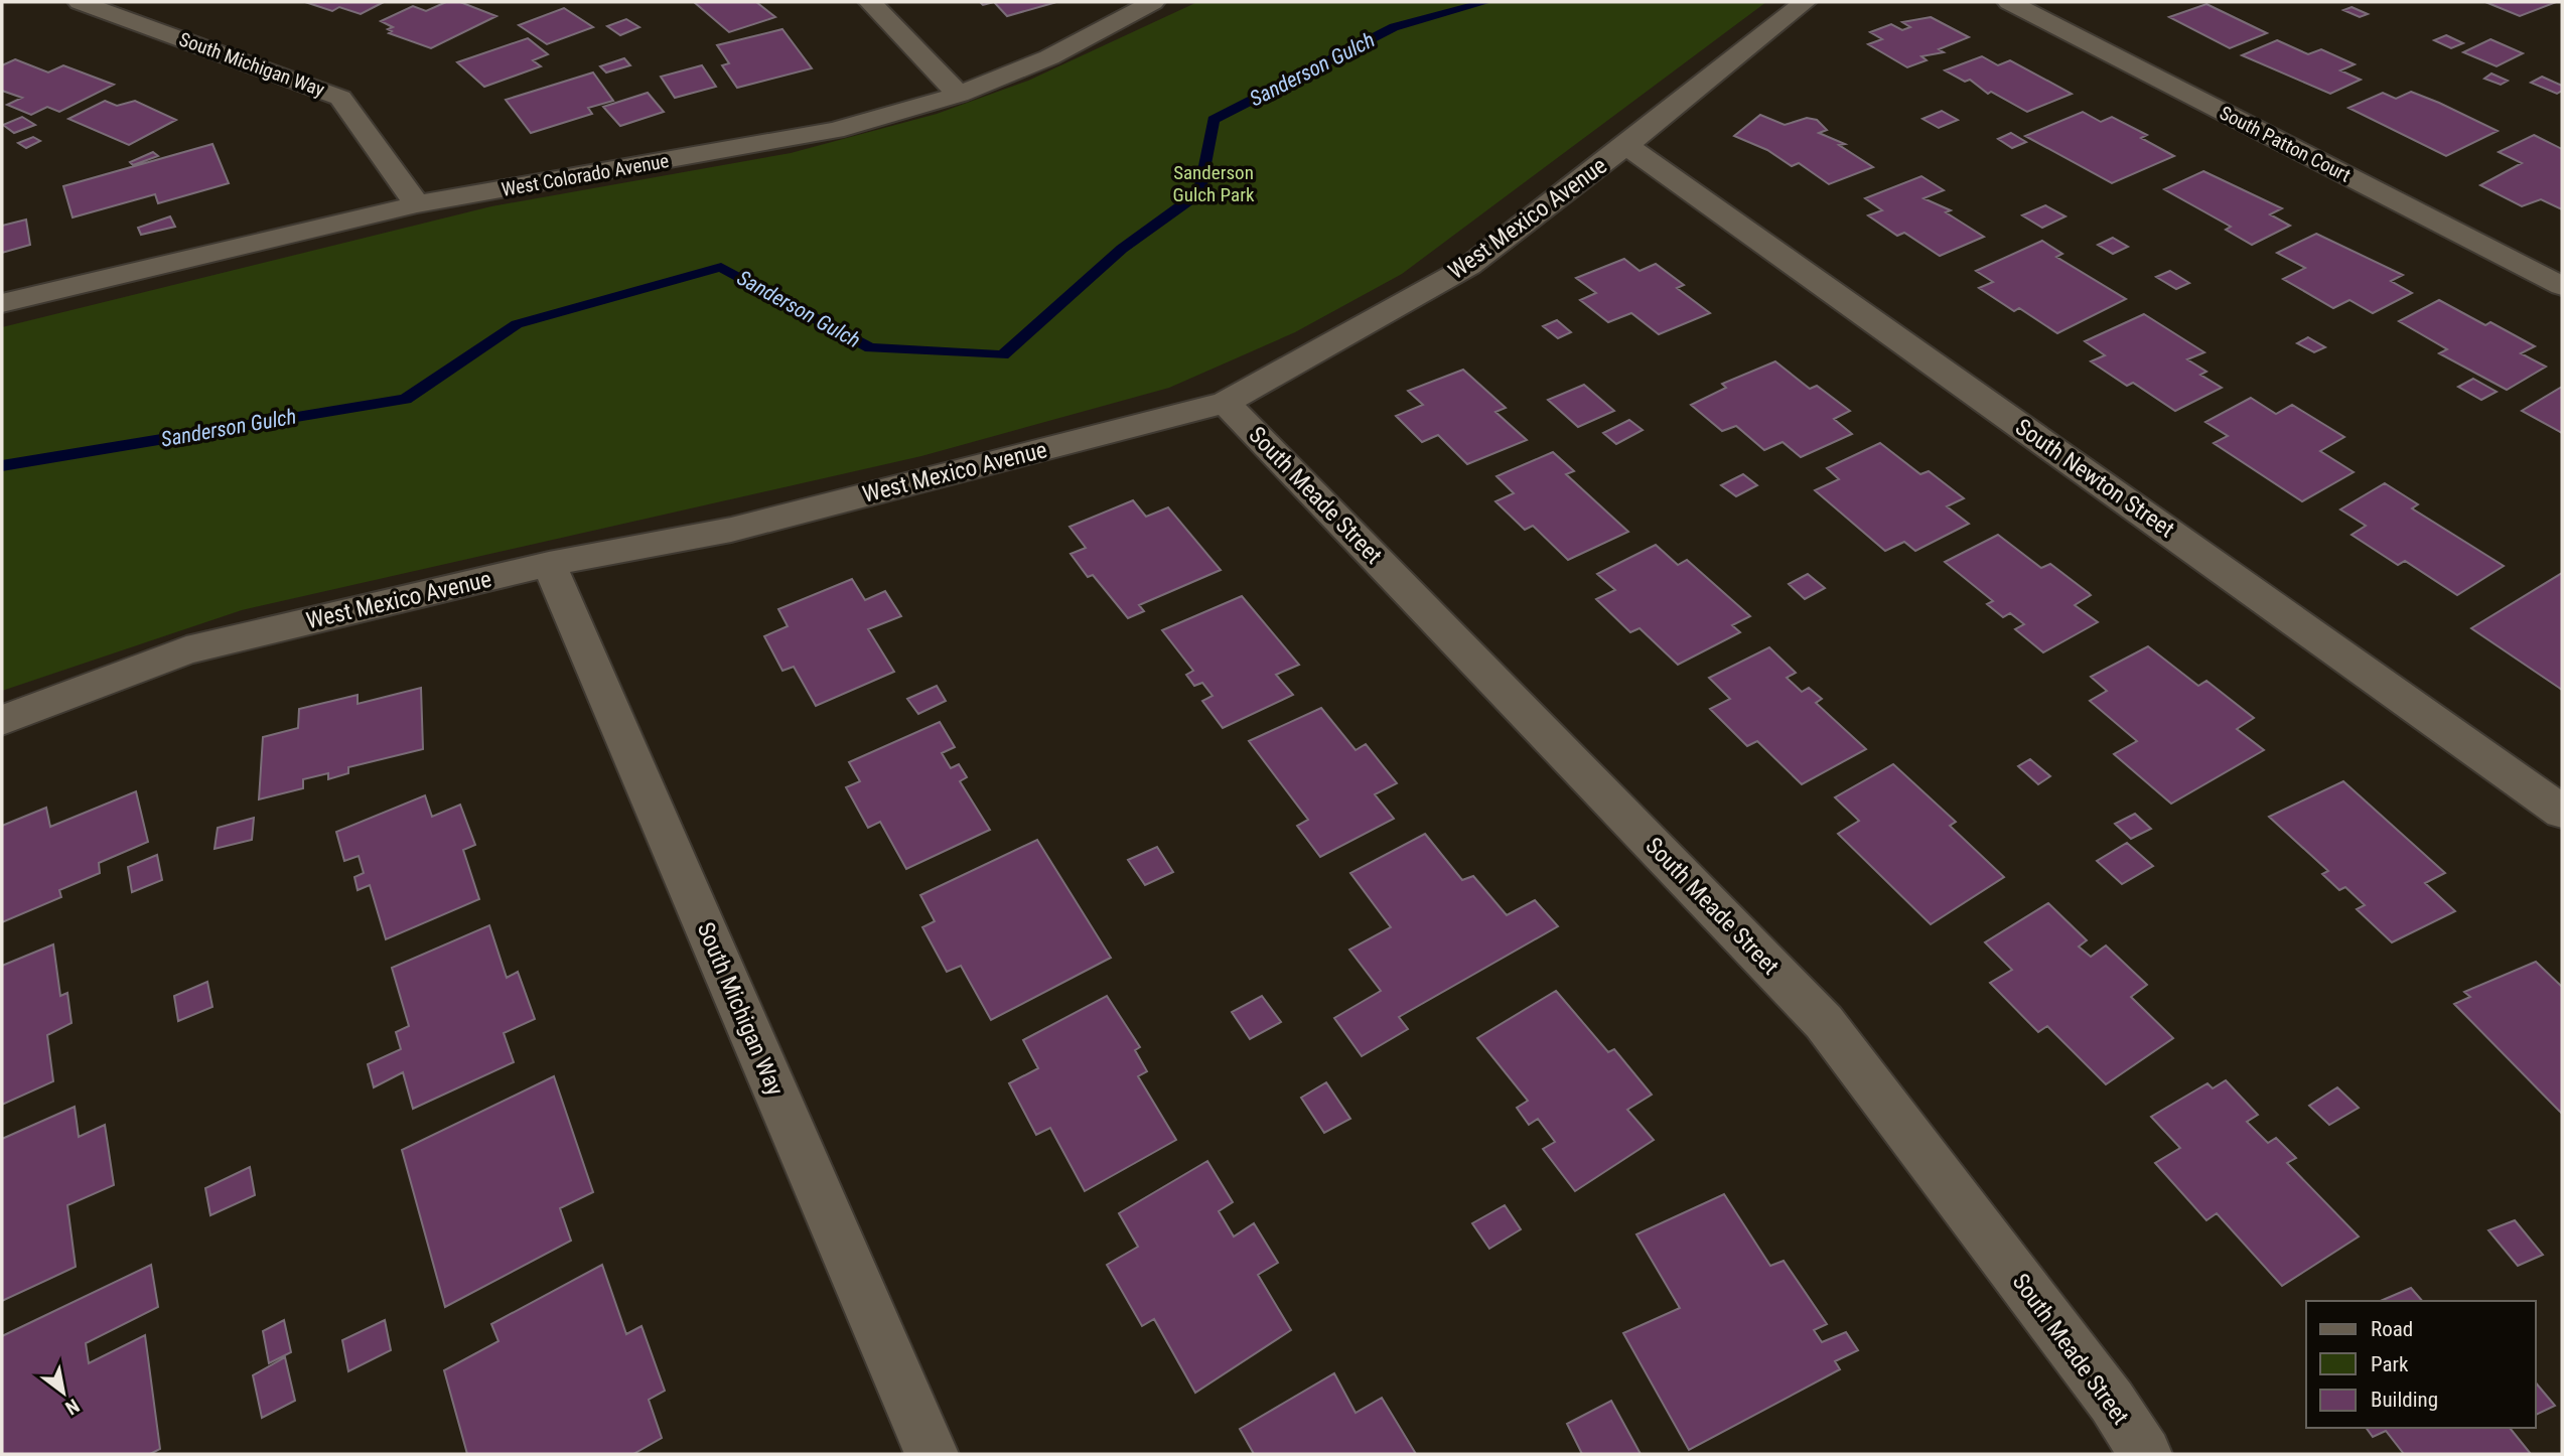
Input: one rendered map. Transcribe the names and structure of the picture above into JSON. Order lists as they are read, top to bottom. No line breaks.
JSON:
{"streets":{"street":["South Michigan Way","South Patton Court","West Colorado Avenue","West Mexico Avenue","South Newton Street","South Meade Street"]},"crossings":[["South Michigan Way","West Colorado Avenue"],["South Michigan Way","West Mexico Avenue"],["West Mexico Avenue","South Newton Street"],["West Mexico Avenue","South Meade Street"]],"water":["Sanderson Gulch"],"parks":["Sanderson Gulch Park"],"legend":["Road","Park","Building"],"north":"bottom right"}
